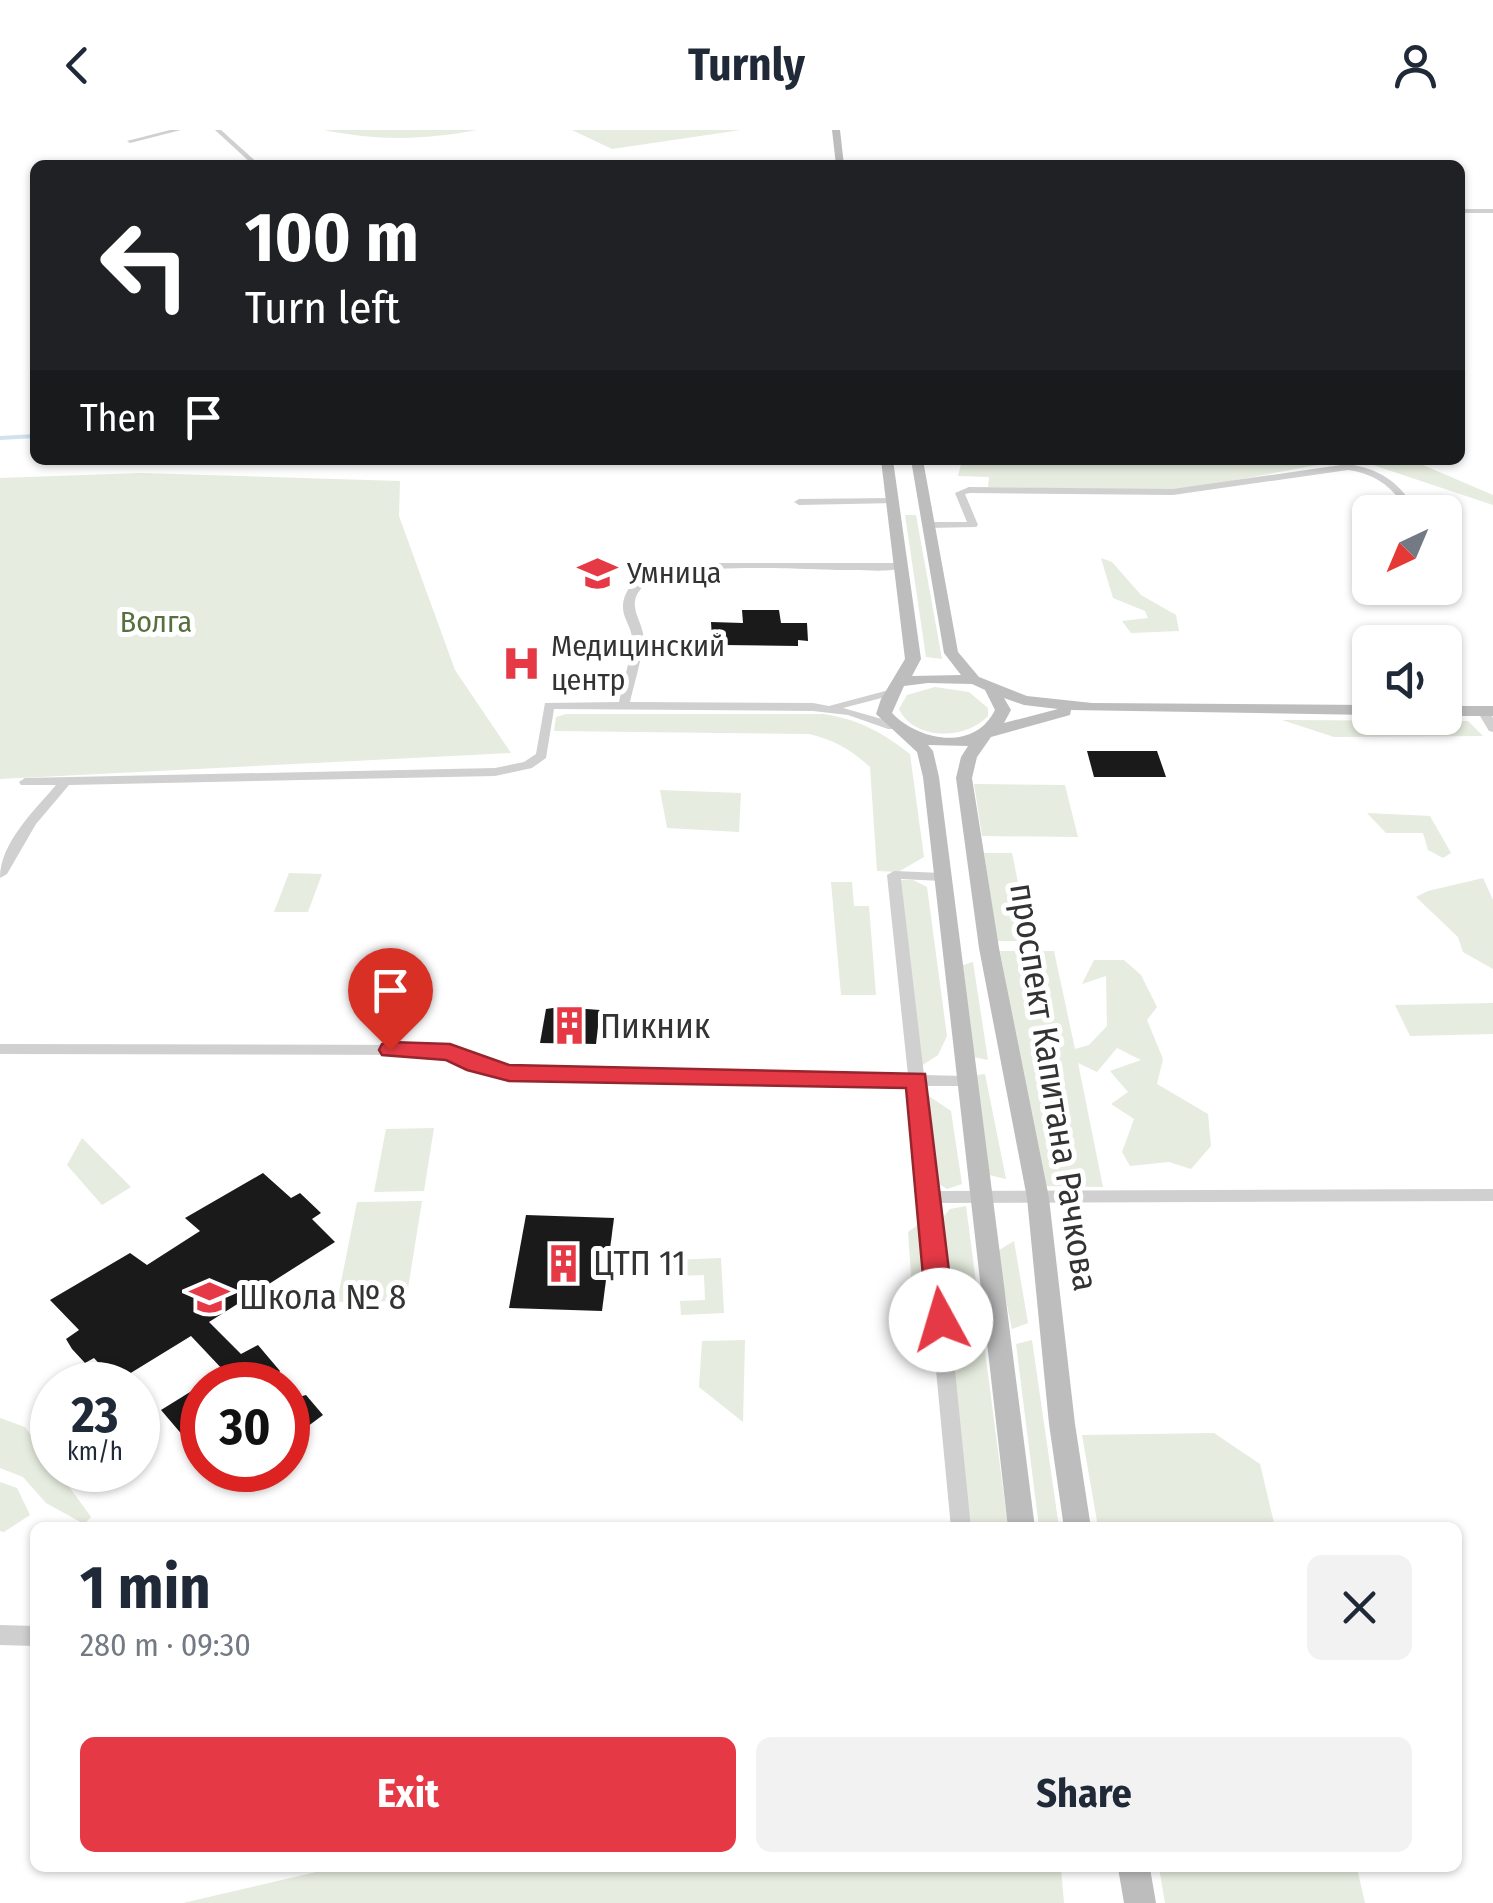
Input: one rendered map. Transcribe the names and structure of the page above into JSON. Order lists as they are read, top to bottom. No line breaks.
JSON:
{"streets":{"street":["проспект Капитана Рачкова"]},"parks":["Волга"],"places":{"school or university":["Умница","Школа № 8"],"hospital":["Медицинский центр"],"building":["Пикник","ЦТП 11"]},"north":"bottom left","page":{"header":"Turnly","turn":["100 m","Turn left"],"then":"Then","speed":"23 km/h","limit":"30","heading":["1 min","280 m · 09:30"],"buttons":["Exit","Share"]}}
